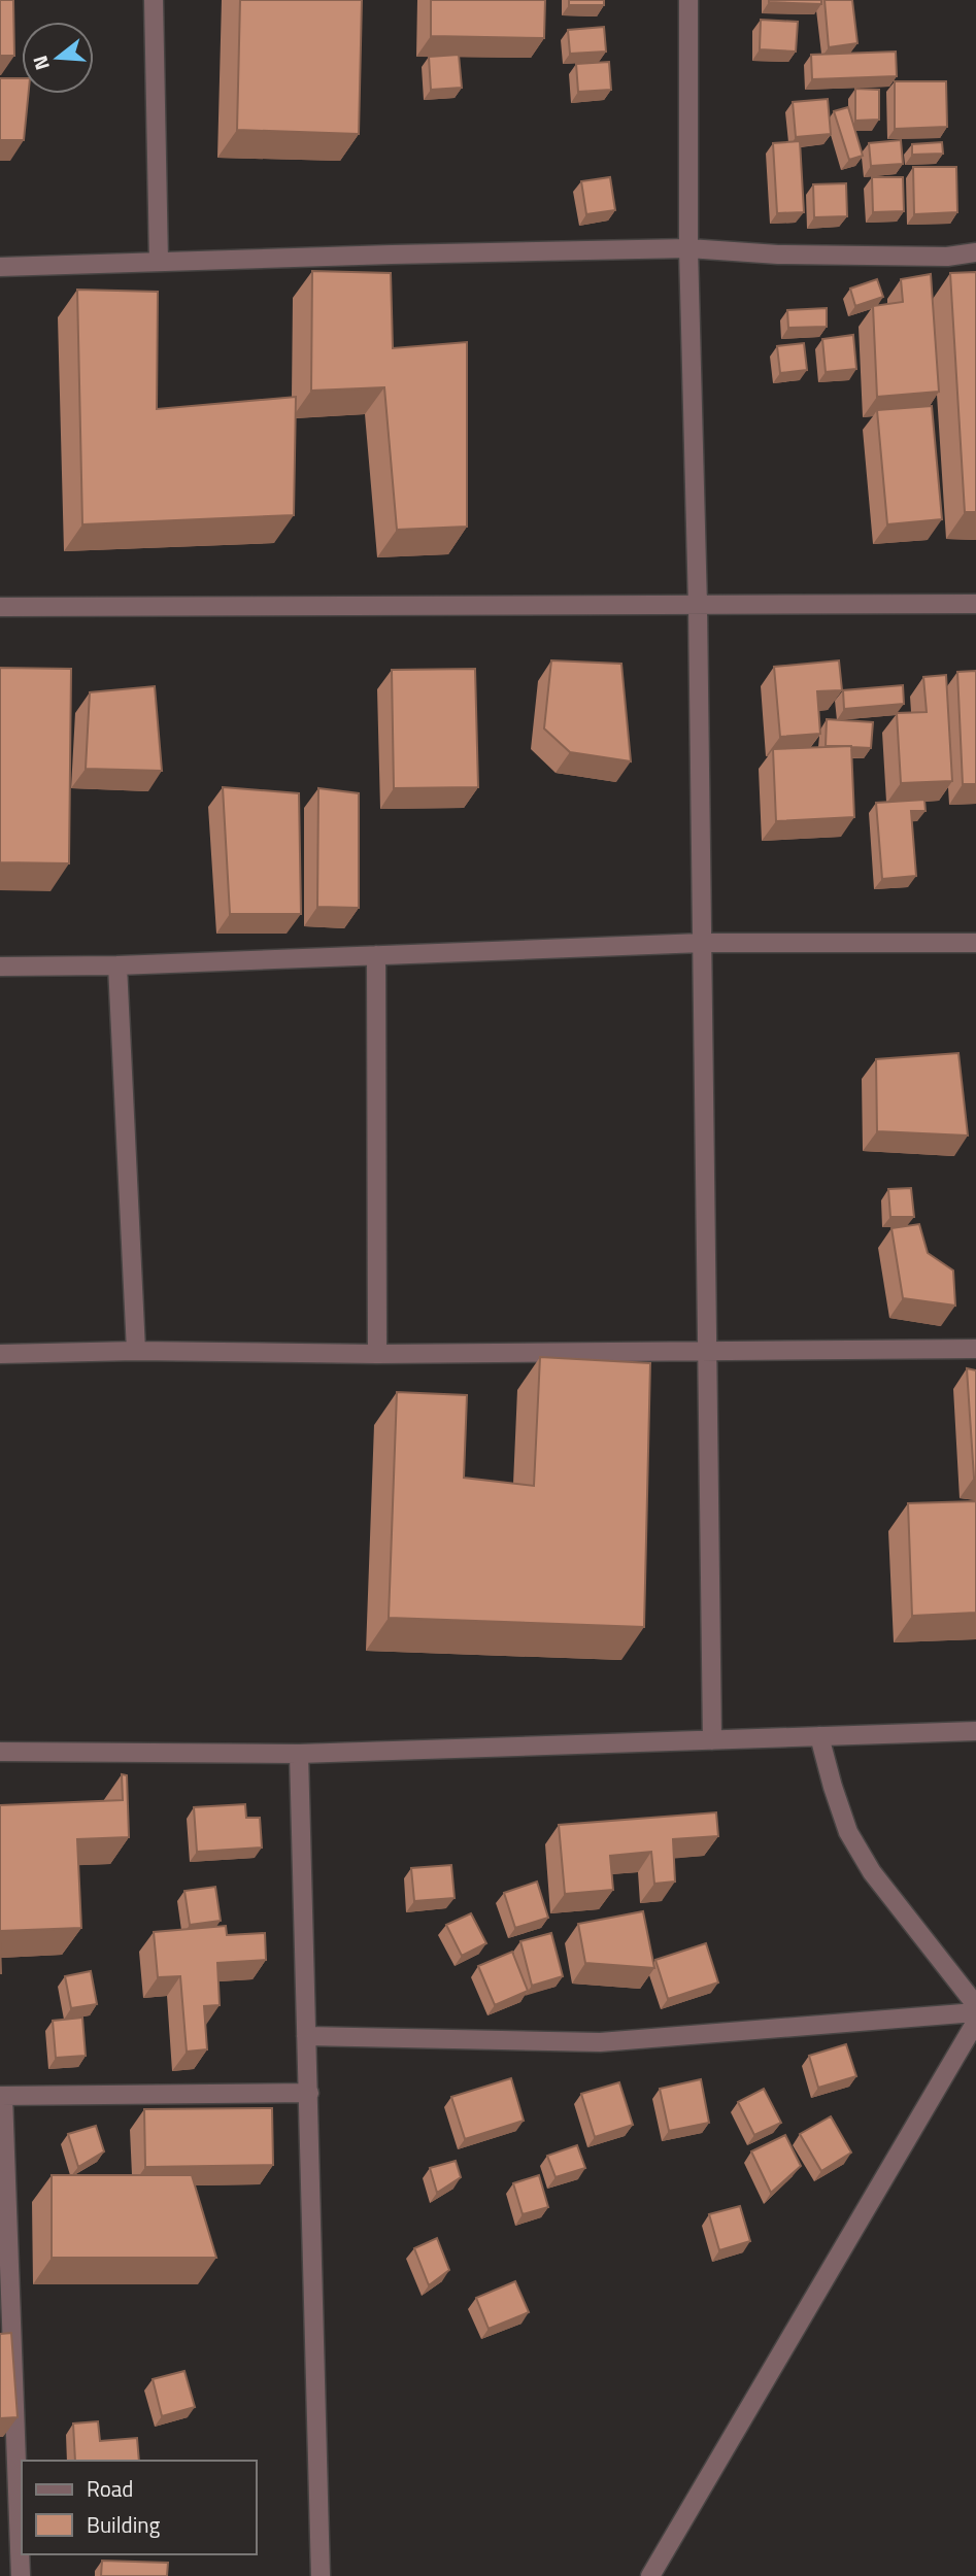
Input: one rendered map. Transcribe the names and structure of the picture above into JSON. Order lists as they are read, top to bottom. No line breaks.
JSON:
{"legend":["Road","Building"],"north":"left"}
